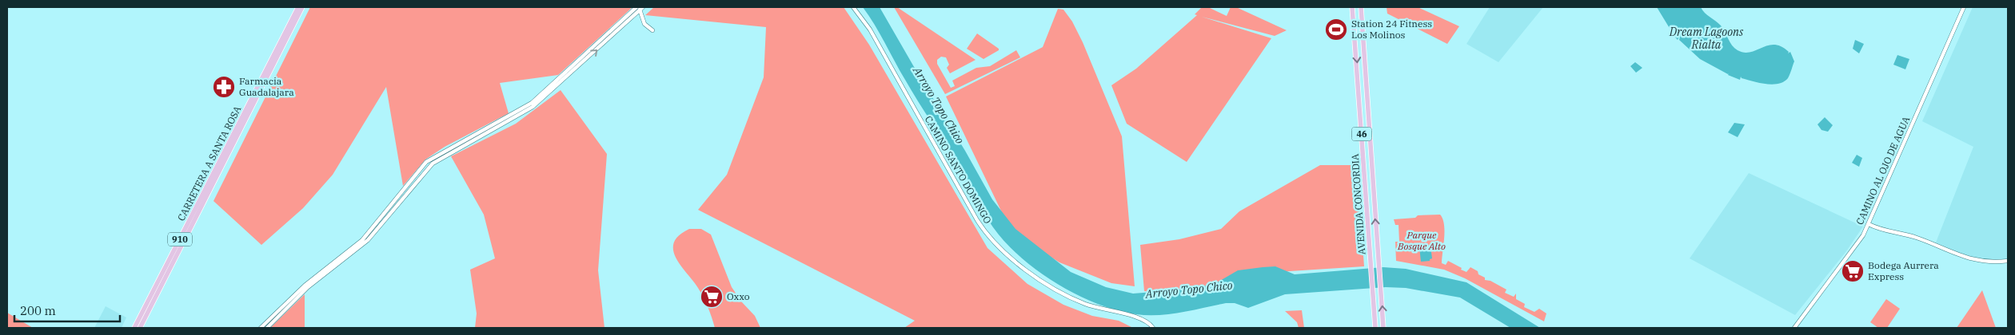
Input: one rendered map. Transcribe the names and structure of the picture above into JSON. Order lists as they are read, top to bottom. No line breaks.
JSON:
{"streets":{"main road":["46","CARRETERA A SANTA ROSA","AVENIDA CONCORDIA","910"],"street":["CAMINO SANTO DOMINGO","CAMINO AL OJO DE AGUA"]},"water":["Dream Lagoons Rialta","Arroyo Topo Chico"],"parks":["Parque Bosque Alto"],"places":{"sports":["Station 24 Fitness Los Molinos"],"pharmacy":["Farmacia Guadalajara"],"supermarket":["Bodega Aurrera Express","Oxxo"]},"scale_bar":"200 m"}
